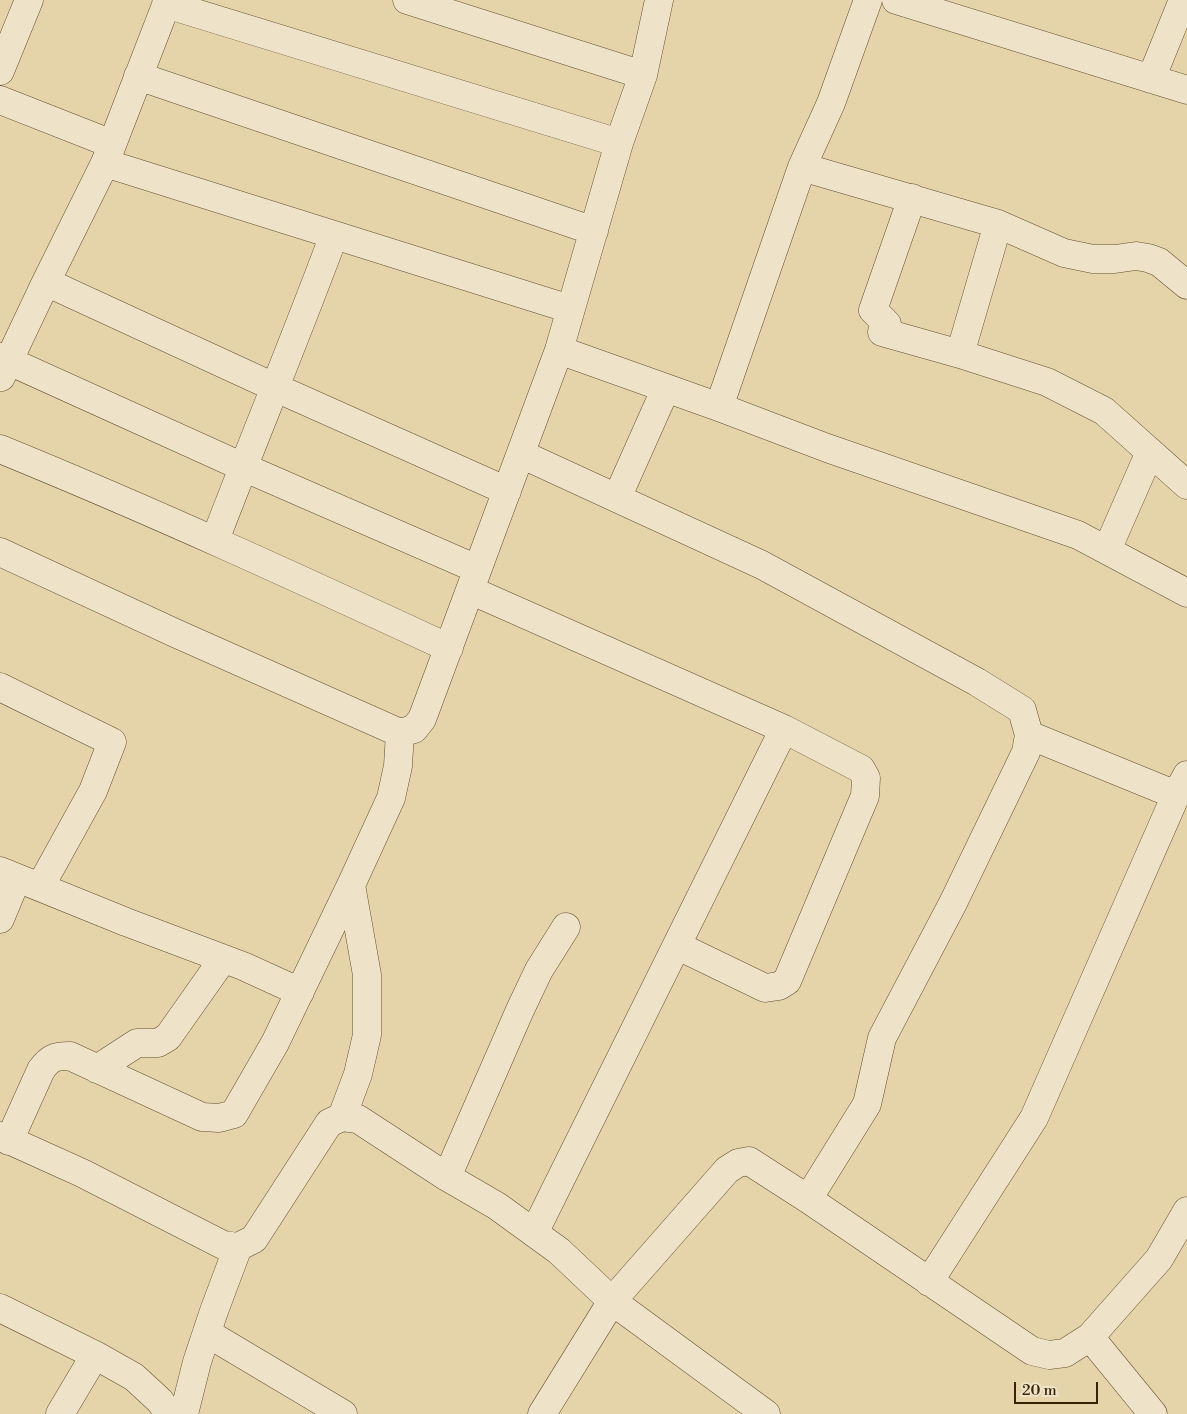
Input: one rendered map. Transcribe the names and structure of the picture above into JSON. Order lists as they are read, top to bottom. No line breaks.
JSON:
{"scale_bar":"20 m"}
